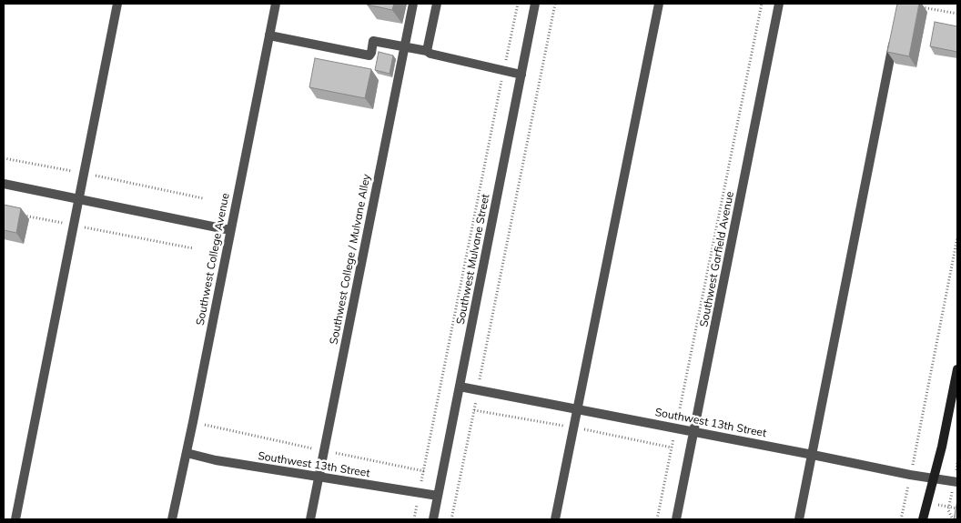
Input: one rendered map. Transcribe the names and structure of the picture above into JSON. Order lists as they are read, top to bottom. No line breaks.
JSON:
{"streets":{"street":["Southwest College Avenue","Southwest College / Mulvane Alley","Southwest Mulvane Street","Southwest Garfield Avenue","Southwest 13th Street"]},"crossings":[["Southwest College Avenue","Southwest 13th Street"],["Southwest College / Mulvane Alley","Southwest 13th Street"],["Southwest Mulvane Street","Southwest 13th Street"],["Southwest Garfield Avenue","Southwest 13th Street"]]}
